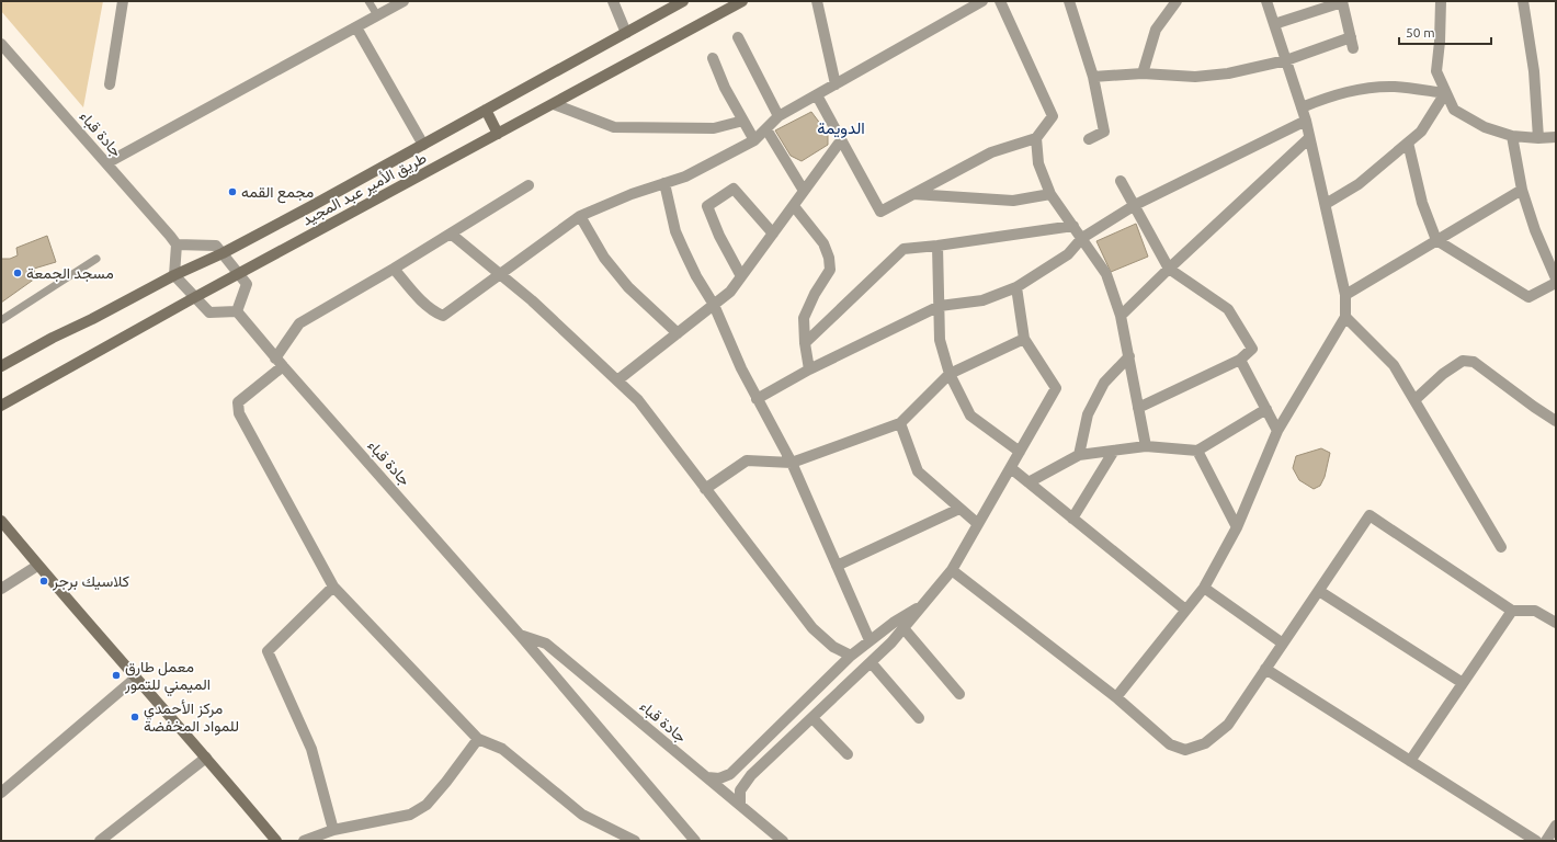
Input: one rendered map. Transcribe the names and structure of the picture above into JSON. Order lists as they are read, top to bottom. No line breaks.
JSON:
{"streets":{"main road":["طريق الأمير عبد المجيد"],"street":["جادة قباء"]},"districts":["الدويمة"],"places":["مجمع القمه","مسجد الجمعة","كلاسيك برجر","معمل طارق الميمني للتمور","مركز الأحمدي للمواد المخفضة"],"scale_bar":"50 m"}
